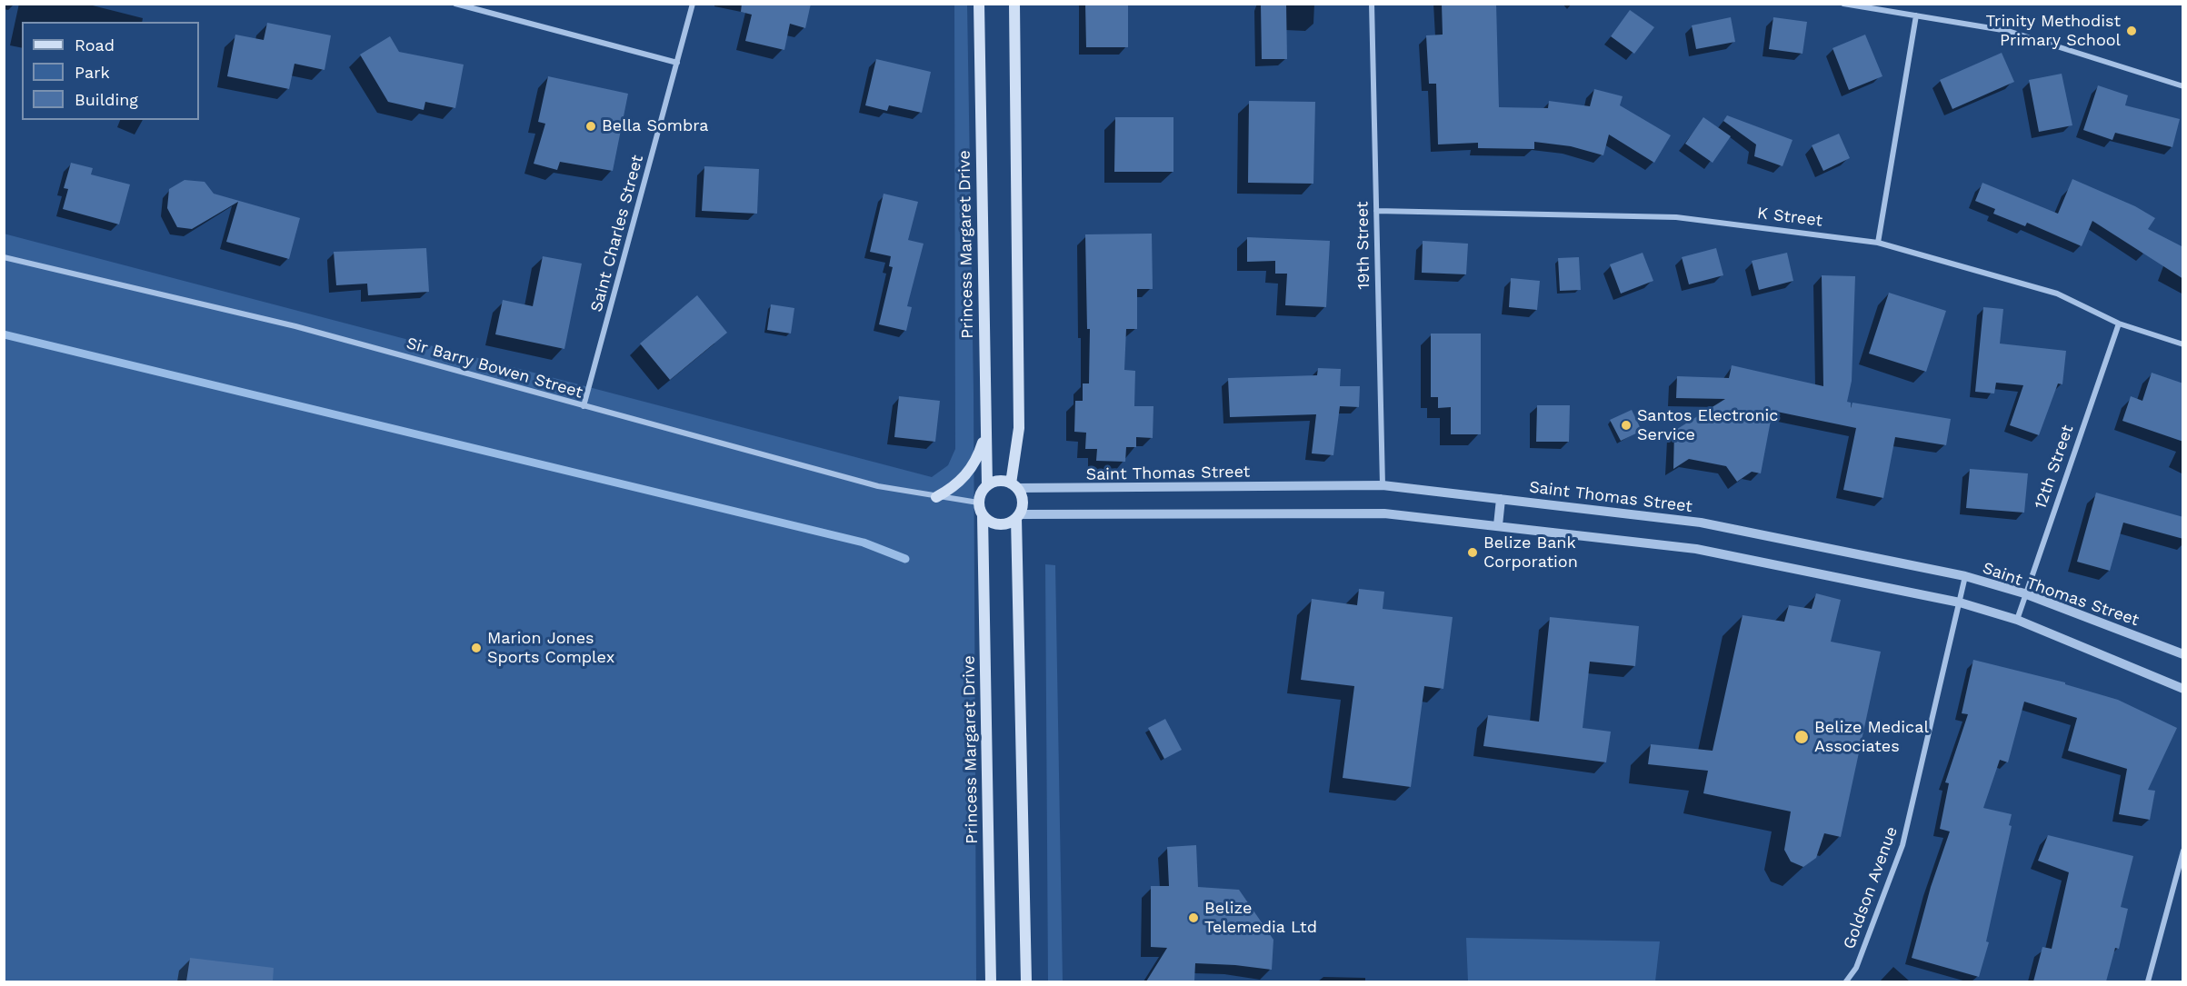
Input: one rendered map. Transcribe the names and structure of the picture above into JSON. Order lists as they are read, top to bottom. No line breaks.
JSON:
{"streets":{"main road":["Princess Margaret Drive"],"street":["K Street","Saint Charles Street","19th Street","Sir Barry Bowen Street","12th Street","Saint Thomas Street","Goldson Avenue"]},"crossings":[["K Street","19th Street"],["K Street","12th Street"],["Saint Charles Street","Sir Barry Bowen Street"],["Princess Margaret Drive","Sir Barry Bowen Street"],["Princess Margaret Drive","Saint Thomas Street"],["19th Street","Saint Thomas Street"],["Sir Barry Bowen Street","Saint Thomas Street"],["12th Street","Saint Thomas Street"],["Saint Thomas Street","Goldson Avenue"]],"places":["Trinity Methodist Primary School","Bella Sombra","Santos Electronic Service","Belize Bank Corporation","Marion Jones Sports Complex","Belize Medical Associates","Belize Telemedia Ltd"],"legend":["Road","Park","Building"]}
